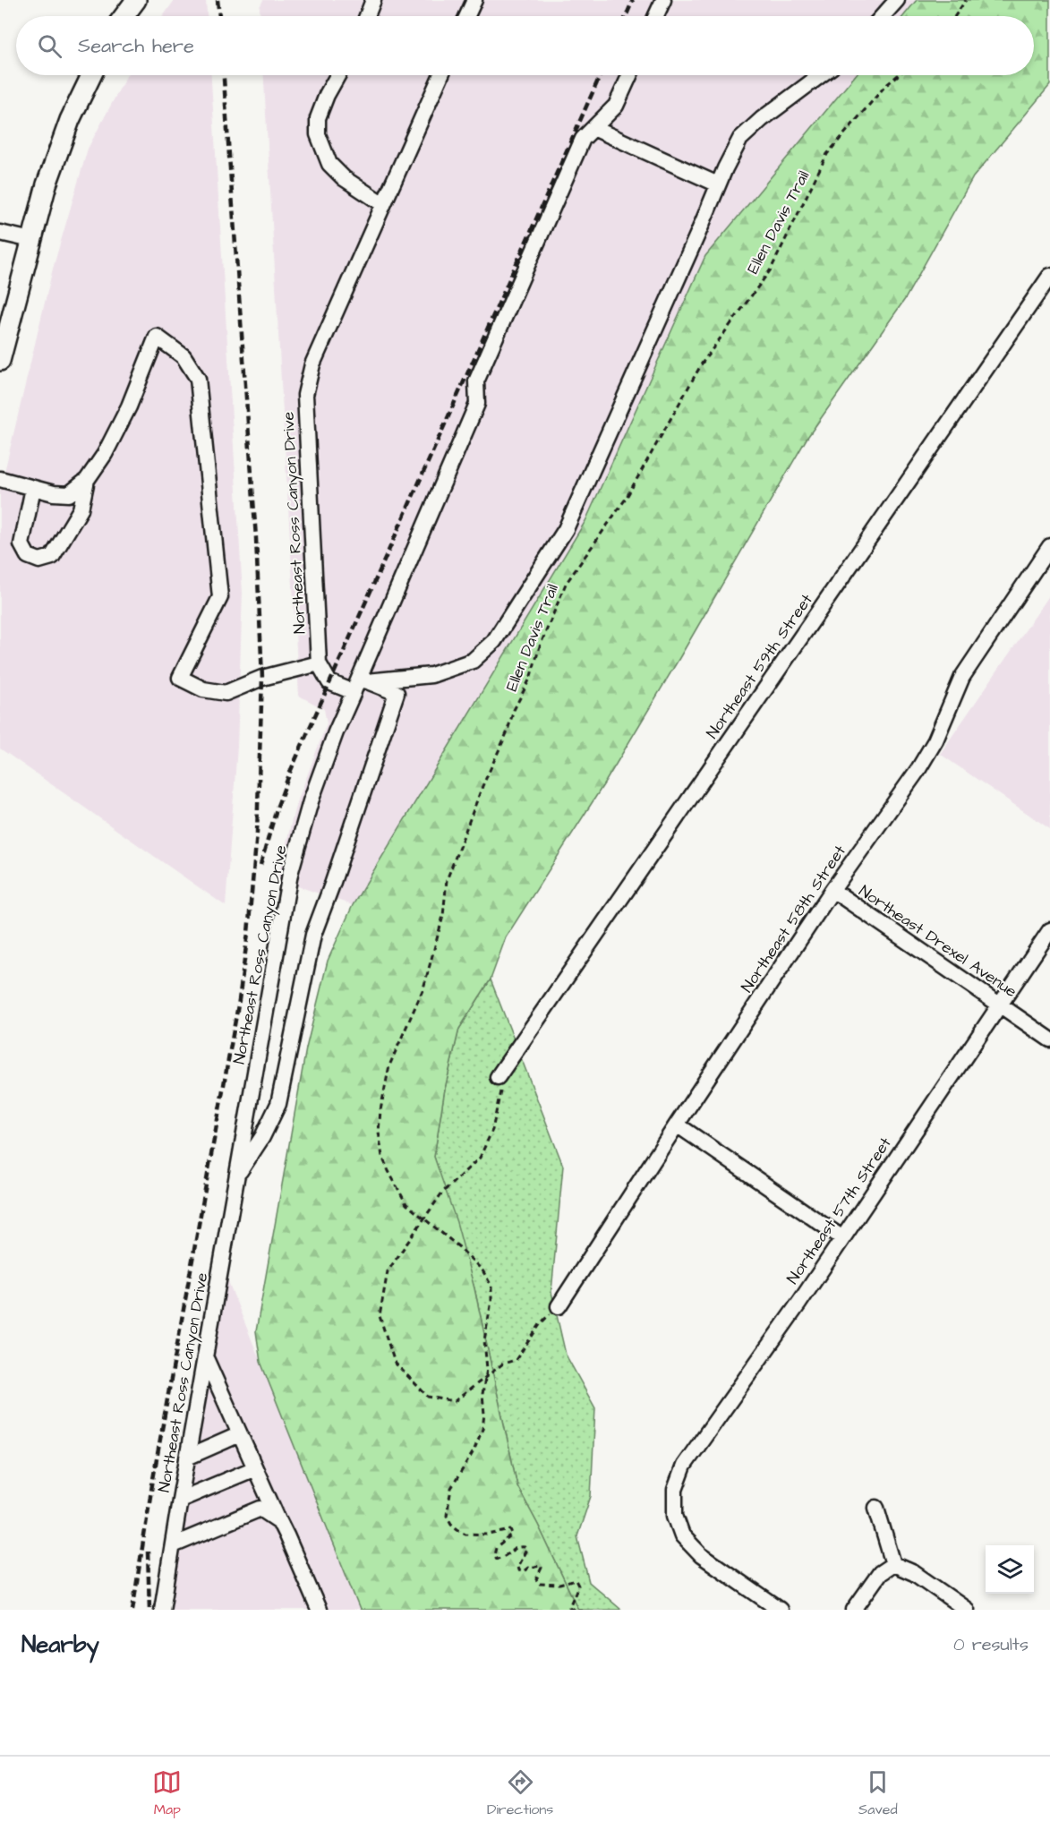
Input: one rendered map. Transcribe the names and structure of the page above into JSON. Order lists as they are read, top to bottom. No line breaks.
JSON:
{"streets":{"street":["Northeast Ross Canyon Drive","Northeast 59th Street","Northeast 58th Street","Northeast Drexel Avenue","Northeast 57th Street"],"path":["Ellen Davis Trail"]},"crossings":[["Northeast 58th Street","Northeast Drexel Avenue"],["Northeast Drexel Avenue","Northeast 57th Street"]],"page":{"search":"Search here","heading":["Nearby","0 results"],"nav":["Map","Directions","Saved"]}}
